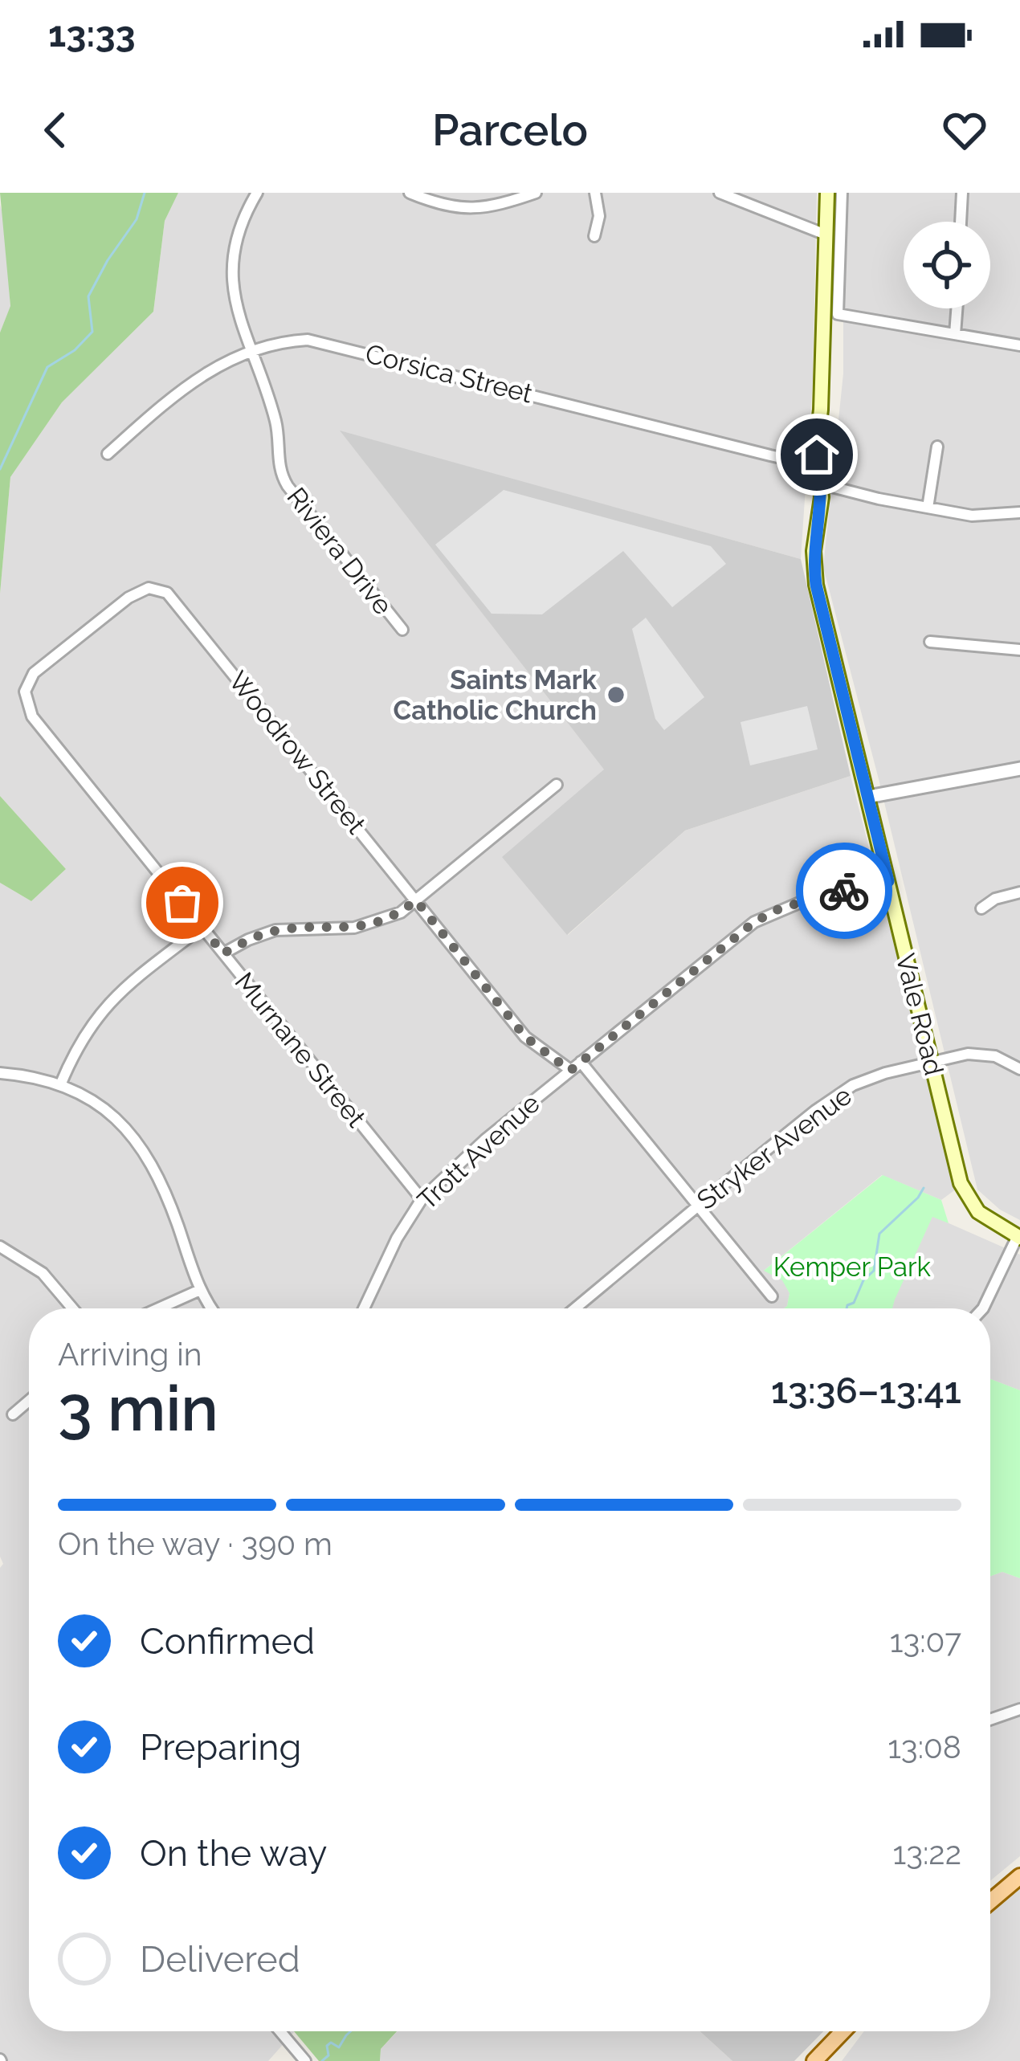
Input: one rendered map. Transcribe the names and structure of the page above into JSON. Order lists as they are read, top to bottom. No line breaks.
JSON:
{"streets":{"main road":["Vale Road"],"street":["Corsica Street","Riviera Drive","Woodrow Street","Murnane Street","Stryker Avenue","Trott Avenue"]},"crossings":[["Corsica Street","Riviera Drive"],["Corsica Street","Vale Road"],["Woodrow Street","Murnane Street"],["Woodrow Street","Trott Avenue"],["Vale Road","Stryker Avenue"],["Vale Road","Trott Avenue"],["Murnane Street","Trott Avenue"]],"parks":["Kemper Park"],"places":["Saints Mark Catholic Church"],"page":{"status":"13:33","header":"Parcelo","heading":["3 min","Arriving in","13:36–13:41"],"bar":"On the way · 390 m","list":[["Confirmed","13:07"],["Preparing","13:08"],["On the way","13:22"],"Delivered"]}}
